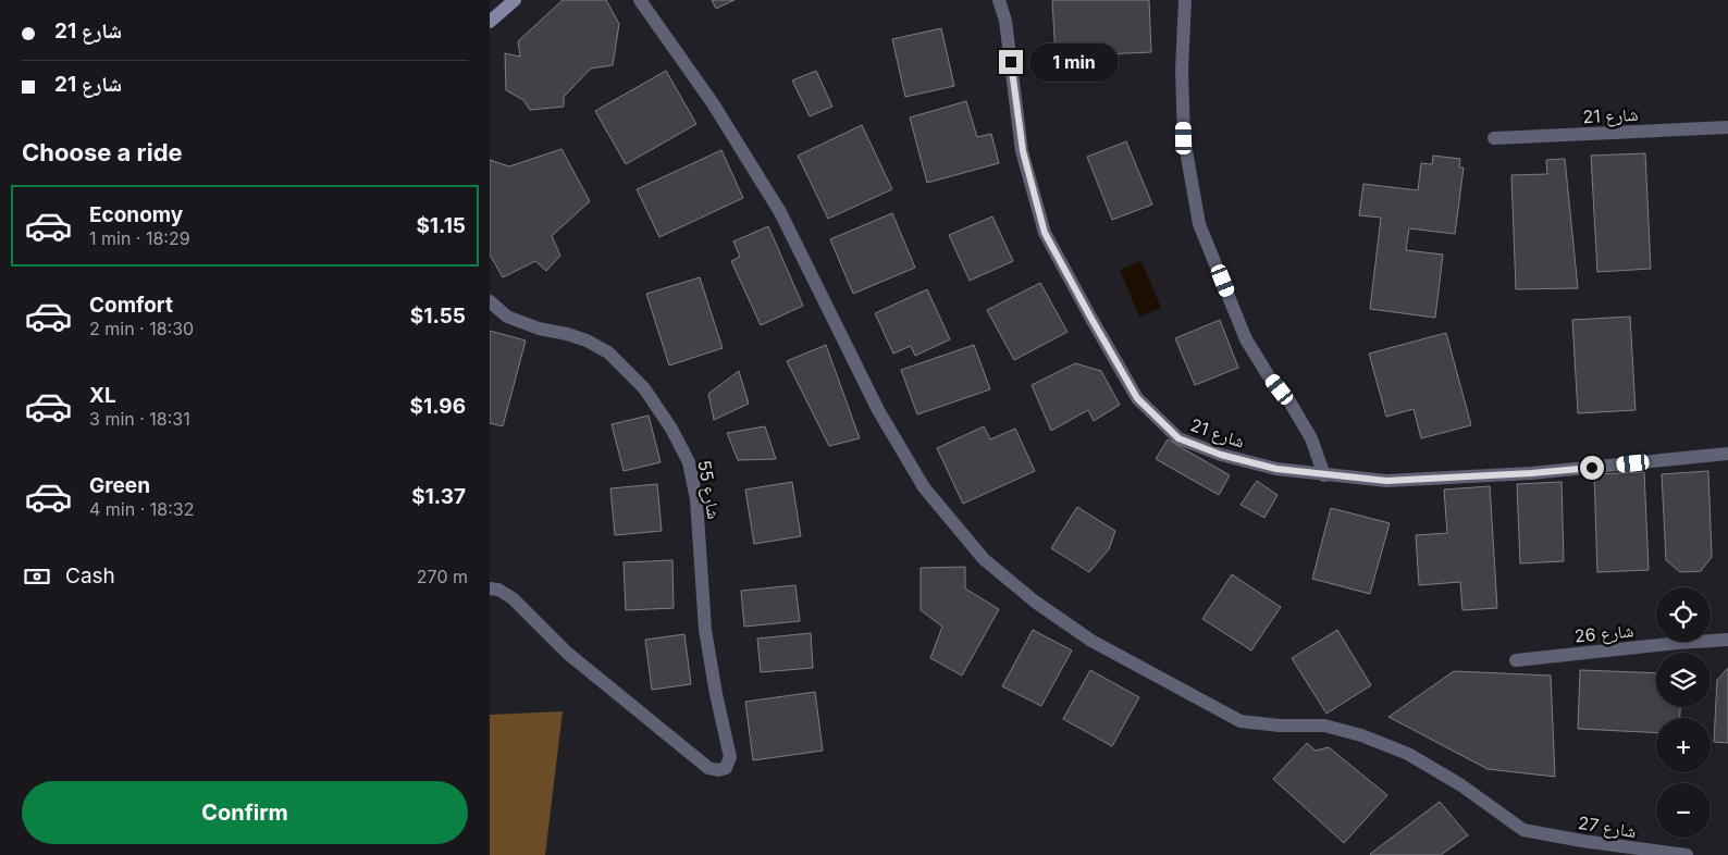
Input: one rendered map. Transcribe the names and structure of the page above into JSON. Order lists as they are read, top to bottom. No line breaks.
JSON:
{"streets":{"street":["شارع 21","شارع 55","شارع 26","شارع 27"]},"page":{"banner":["شارع 21","شارع 21"],"bubble":"1 min","heading":"Choose a ride","list":[{"name":"Economy","note":"1 min · 18:29","value":"$1.15"},{"name":"Comfort","note":"2 min · 18:30","value":"$1.55"},{"name":"XL","note":"3 min · 18:31","value":"$1.96"},{"name":"Green","note":"4 min · 18:32","value":"$1.37"}],"pay":["Cash","270 m"],"map_buttons":["+","−"],"buttons":"Confirm"}}
